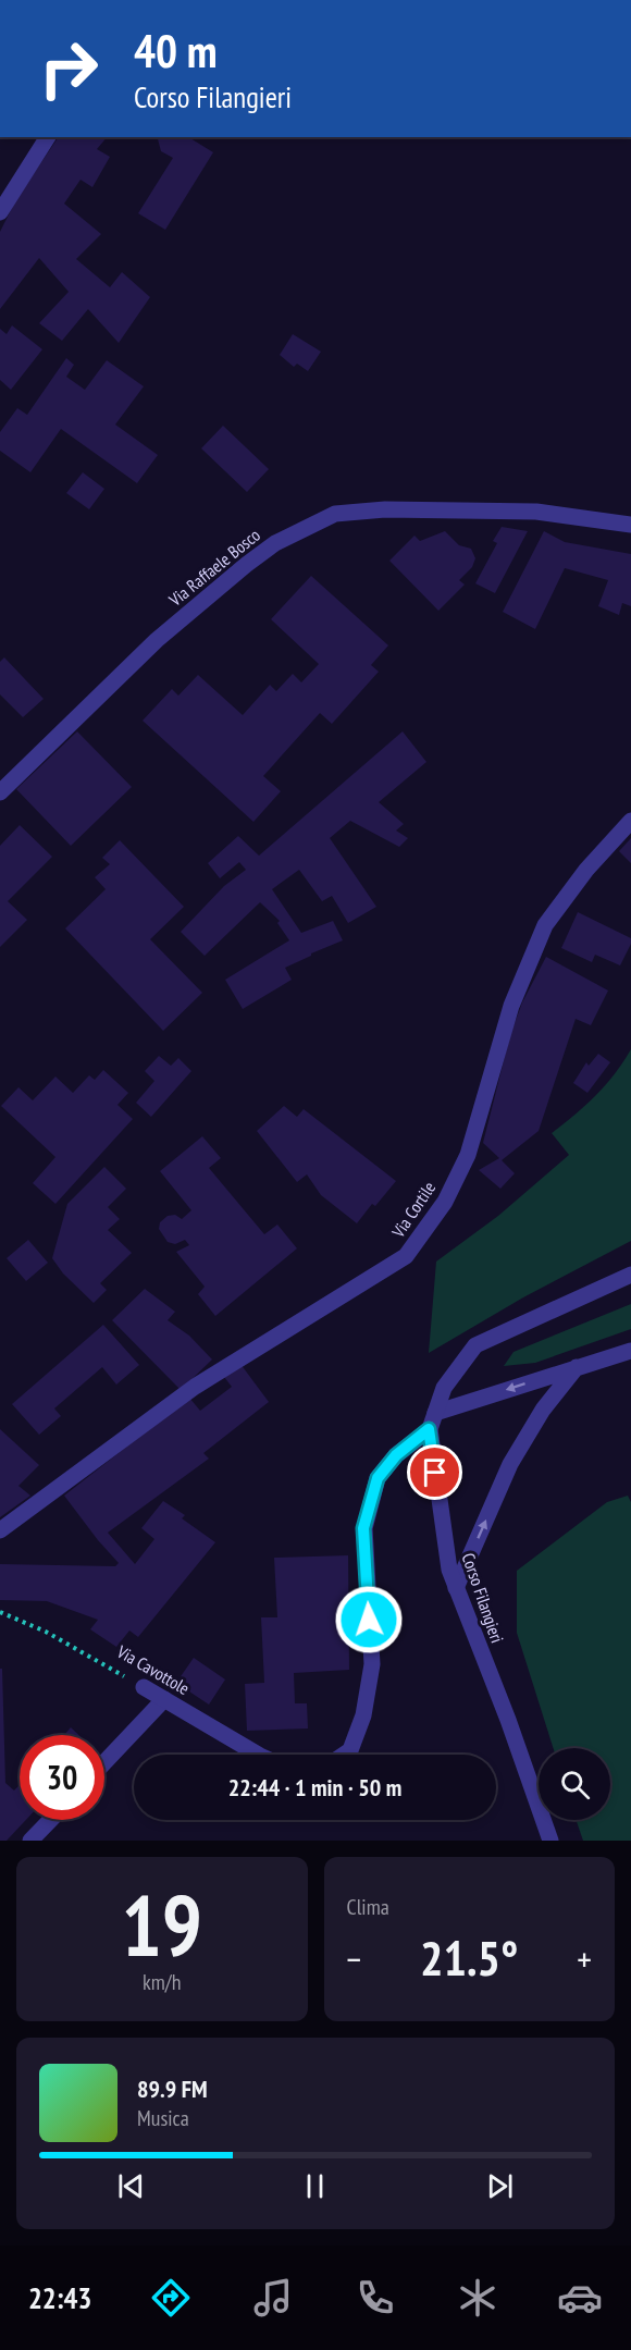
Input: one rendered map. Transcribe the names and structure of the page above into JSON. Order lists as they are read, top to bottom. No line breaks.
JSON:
{"streets":{"street":["Via Raffaele Bosco","Via Cortile","Corso Filangieri","Via Cavottole"]},"page":{"turn":["40 m","Corso Filangieri"],"limit":"30","trip":"22:44 · 1 min · 50 m","tile":[["19","km/h"],"Clima"],"heat":["−","21.5°","+"],"song":["89.9 FM","Musica"],"tabs":"22:43"}}
